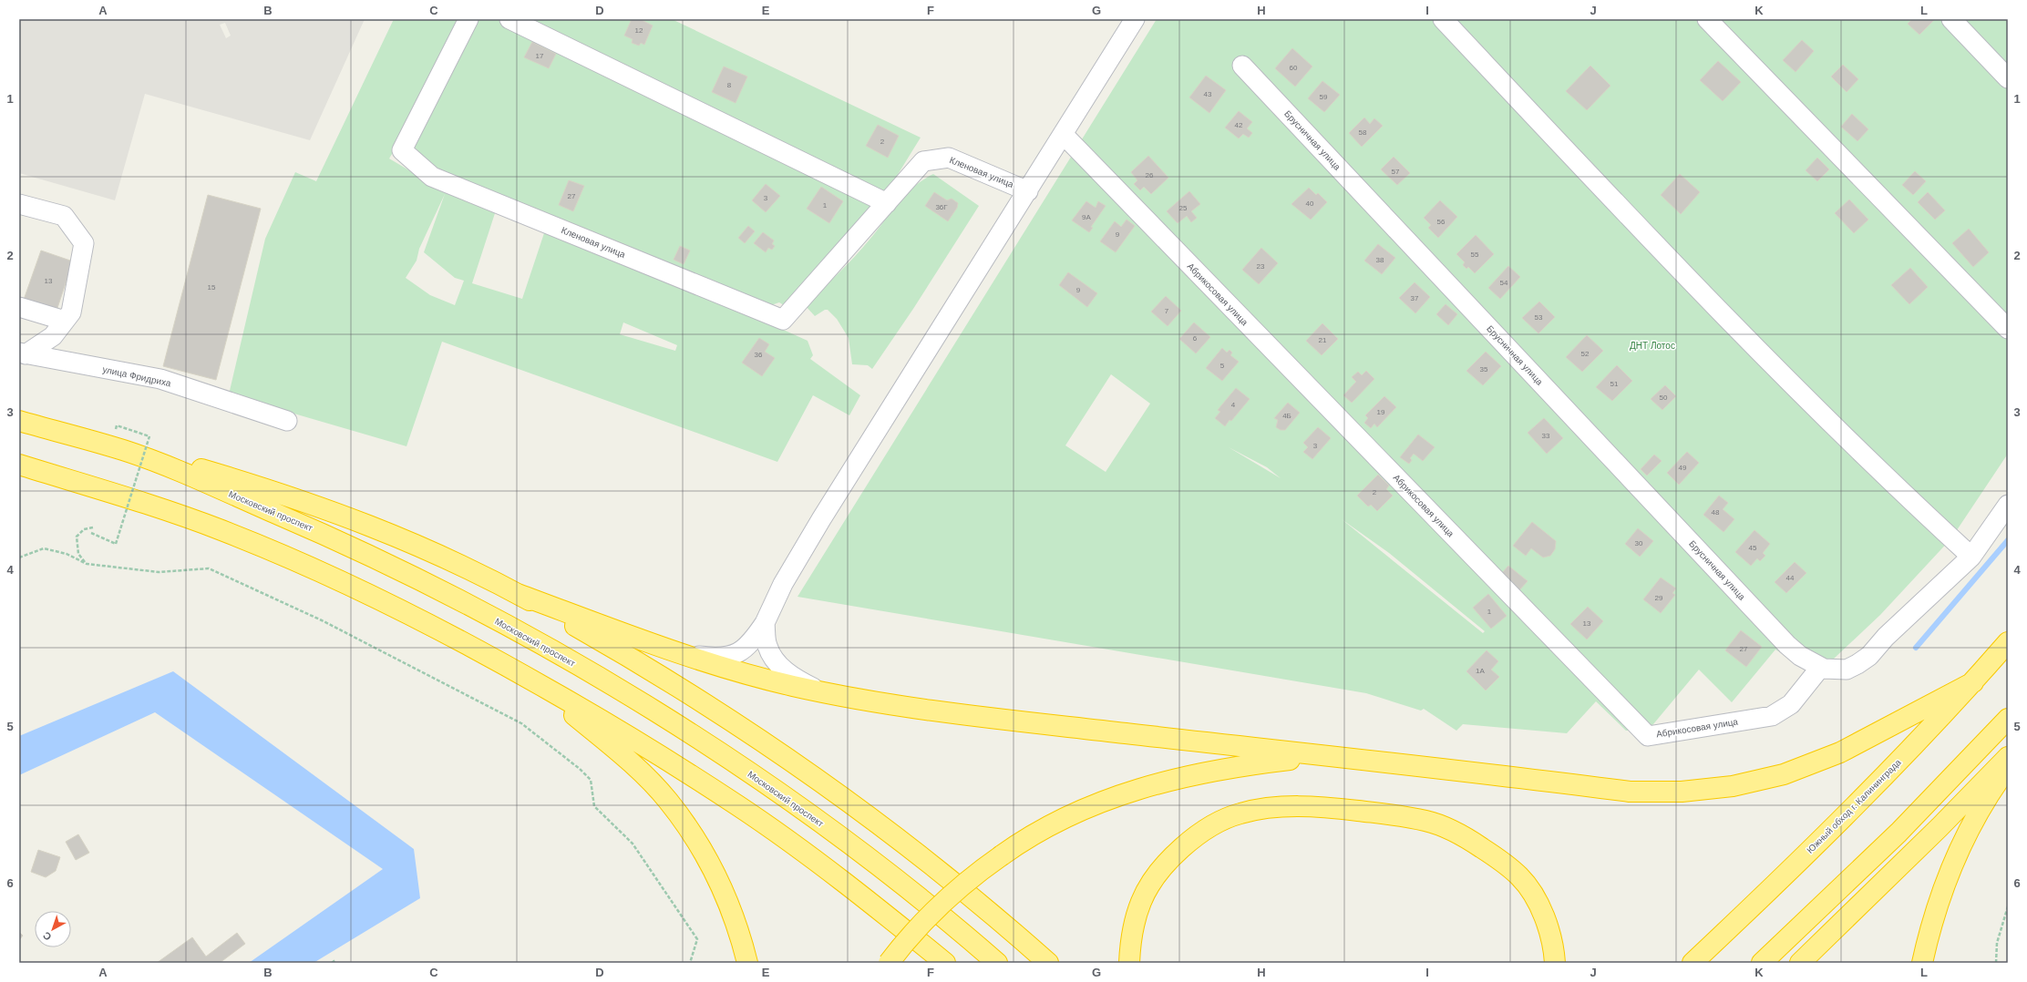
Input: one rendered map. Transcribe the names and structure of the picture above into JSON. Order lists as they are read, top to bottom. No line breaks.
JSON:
{"streets":{"highway":["Московский проспект","Южный обход г. Калининграда"],"street":["Брусничная улица","Кленовая улица","Абрикосовая улица","улица Фридриха"]},"crossings":[["Брусничная улица","Абрикосовая улица"]],"parks":["ДНТ Лотос"],"house_numbers":["12","17","60","8","43","59","42","58","2","57","26","27","3","40","1","36Г","25","9А","56","9","55","38","23","13","54","15","9","37","7","53","6","21","52","36","5","35","51","50","4","19","4Б","33","3","49","2","48","30","45","44","29","1","13","27","1А"],"north":"bottom left","grid":{"columns":["A","B","C","D","E","F","G","H","I","J","K","L"],"rows":["1","2","3","4","5","6"]}}
